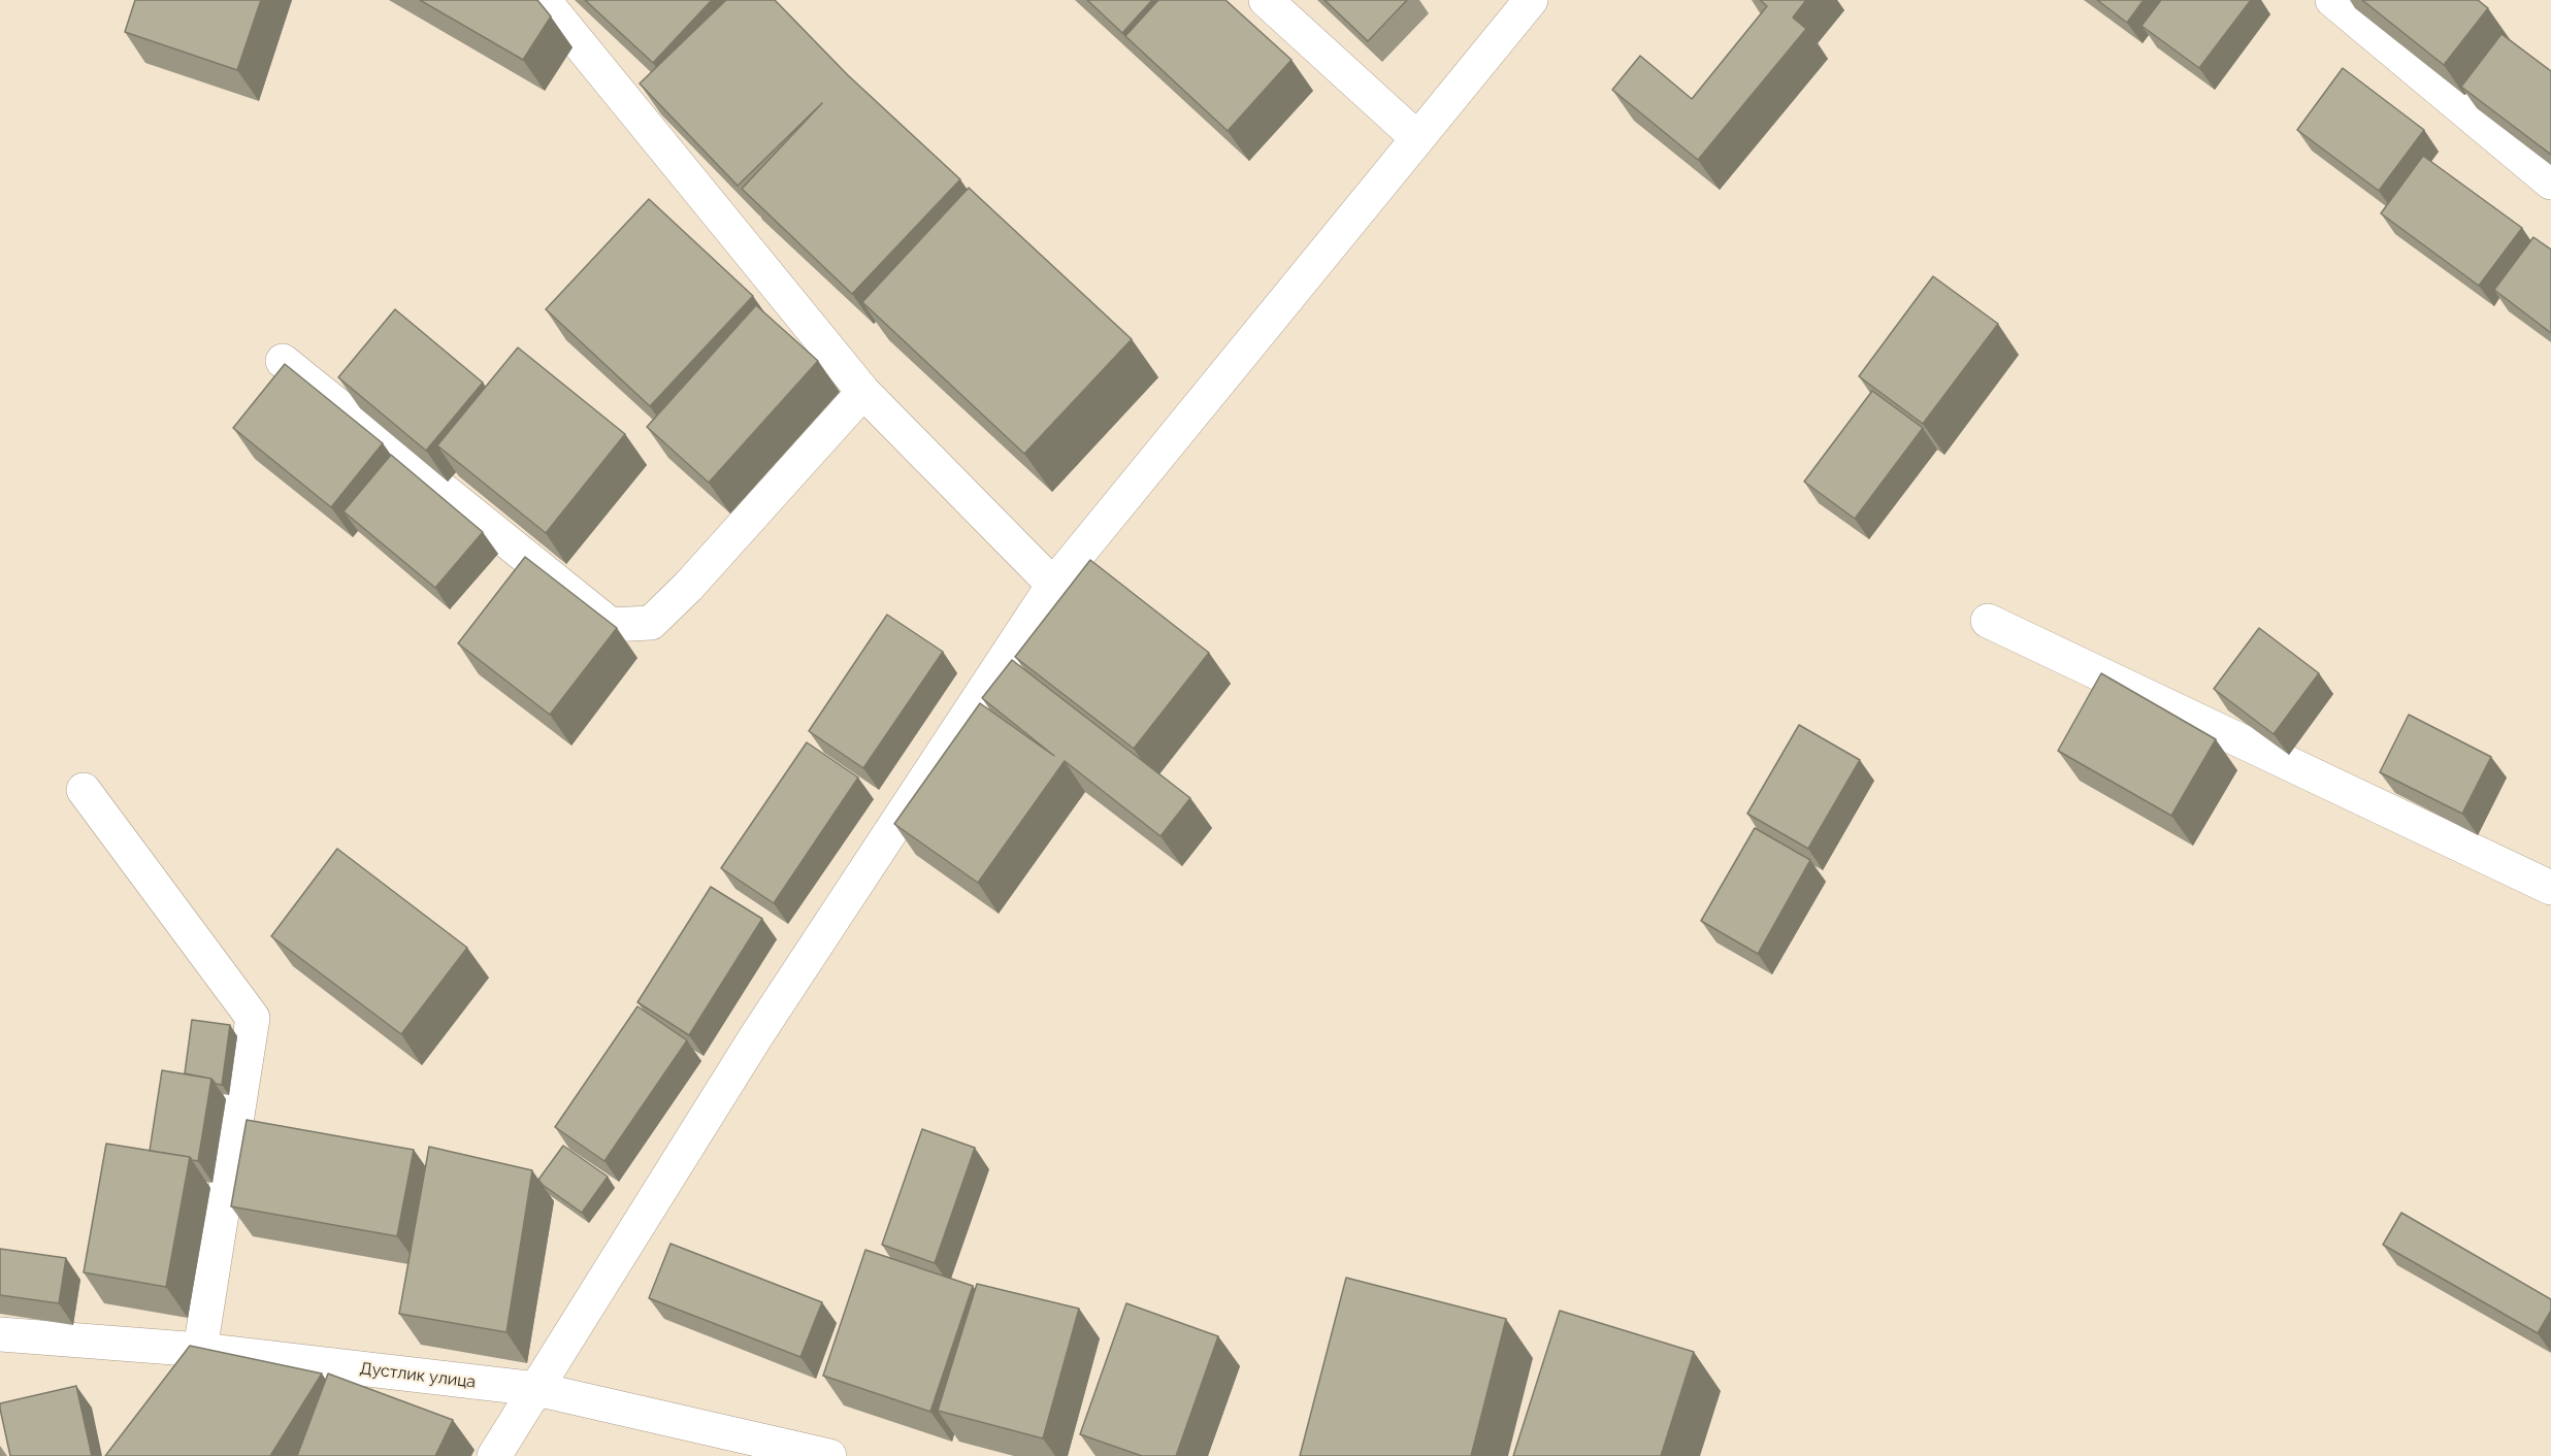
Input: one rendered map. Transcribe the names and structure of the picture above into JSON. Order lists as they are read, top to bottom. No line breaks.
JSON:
{"streets":{"street":["Дустлик улица"]}}
